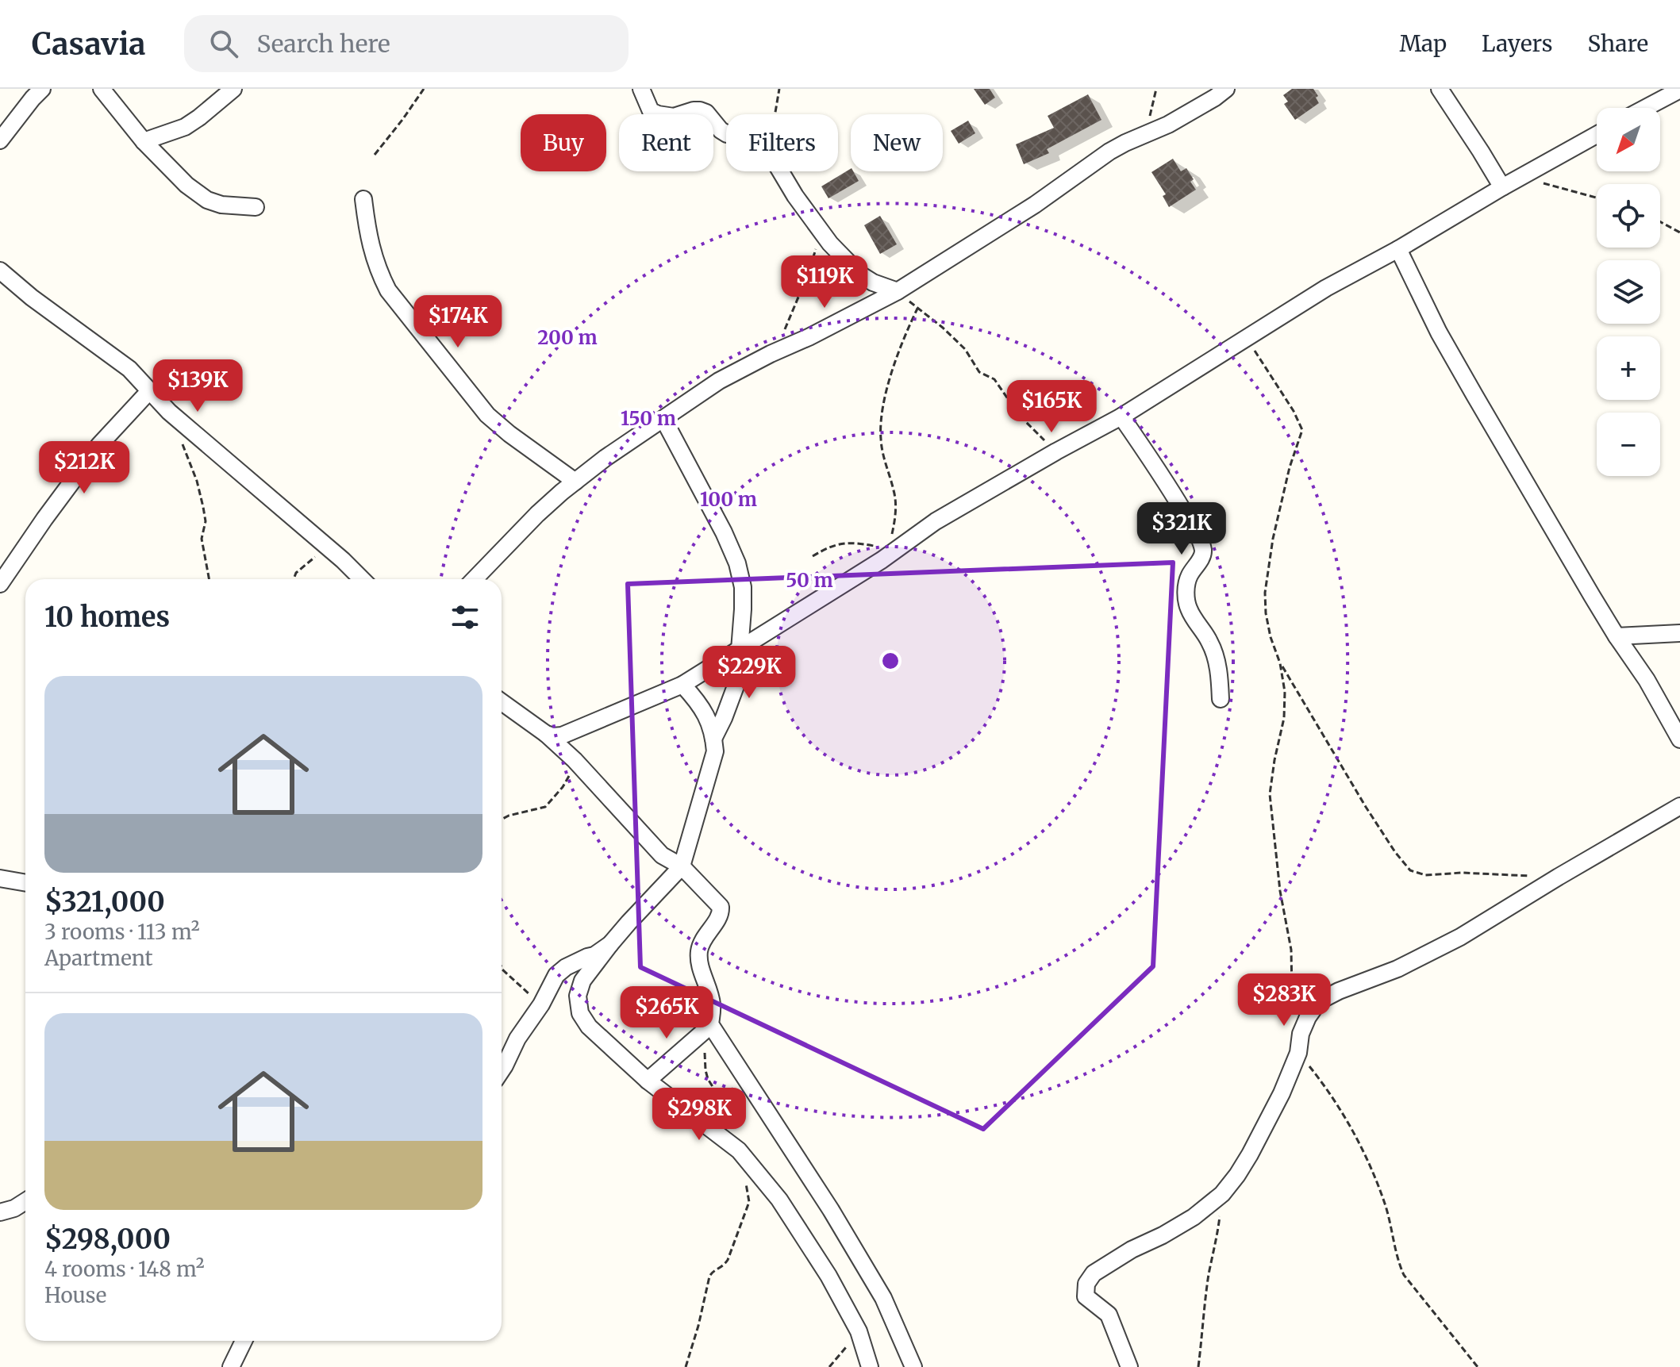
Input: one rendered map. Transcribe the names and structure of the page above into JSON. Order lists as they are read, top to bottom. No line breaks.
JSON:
{"north":"bottom left","page":{"header":"Casavia","search":"Search here","nav":["Map","Layers","Share"],"map_buttons":["+","−"],"chip":["Buy","Rent","Filters","New"],"price":["$119K","$174K","$139K","$165K","$212K","$321K","$229K","$283K","$265K","$298K"],"heading":"10 homes","list":[{"name":"$321,000","note":"3 rooms · 113 m² · Apartment"},{"name":"$298,000","note":"4 rooms · 148 m² · House"}]},"rings":["200 m","150 m","100 m","50 m"]}
